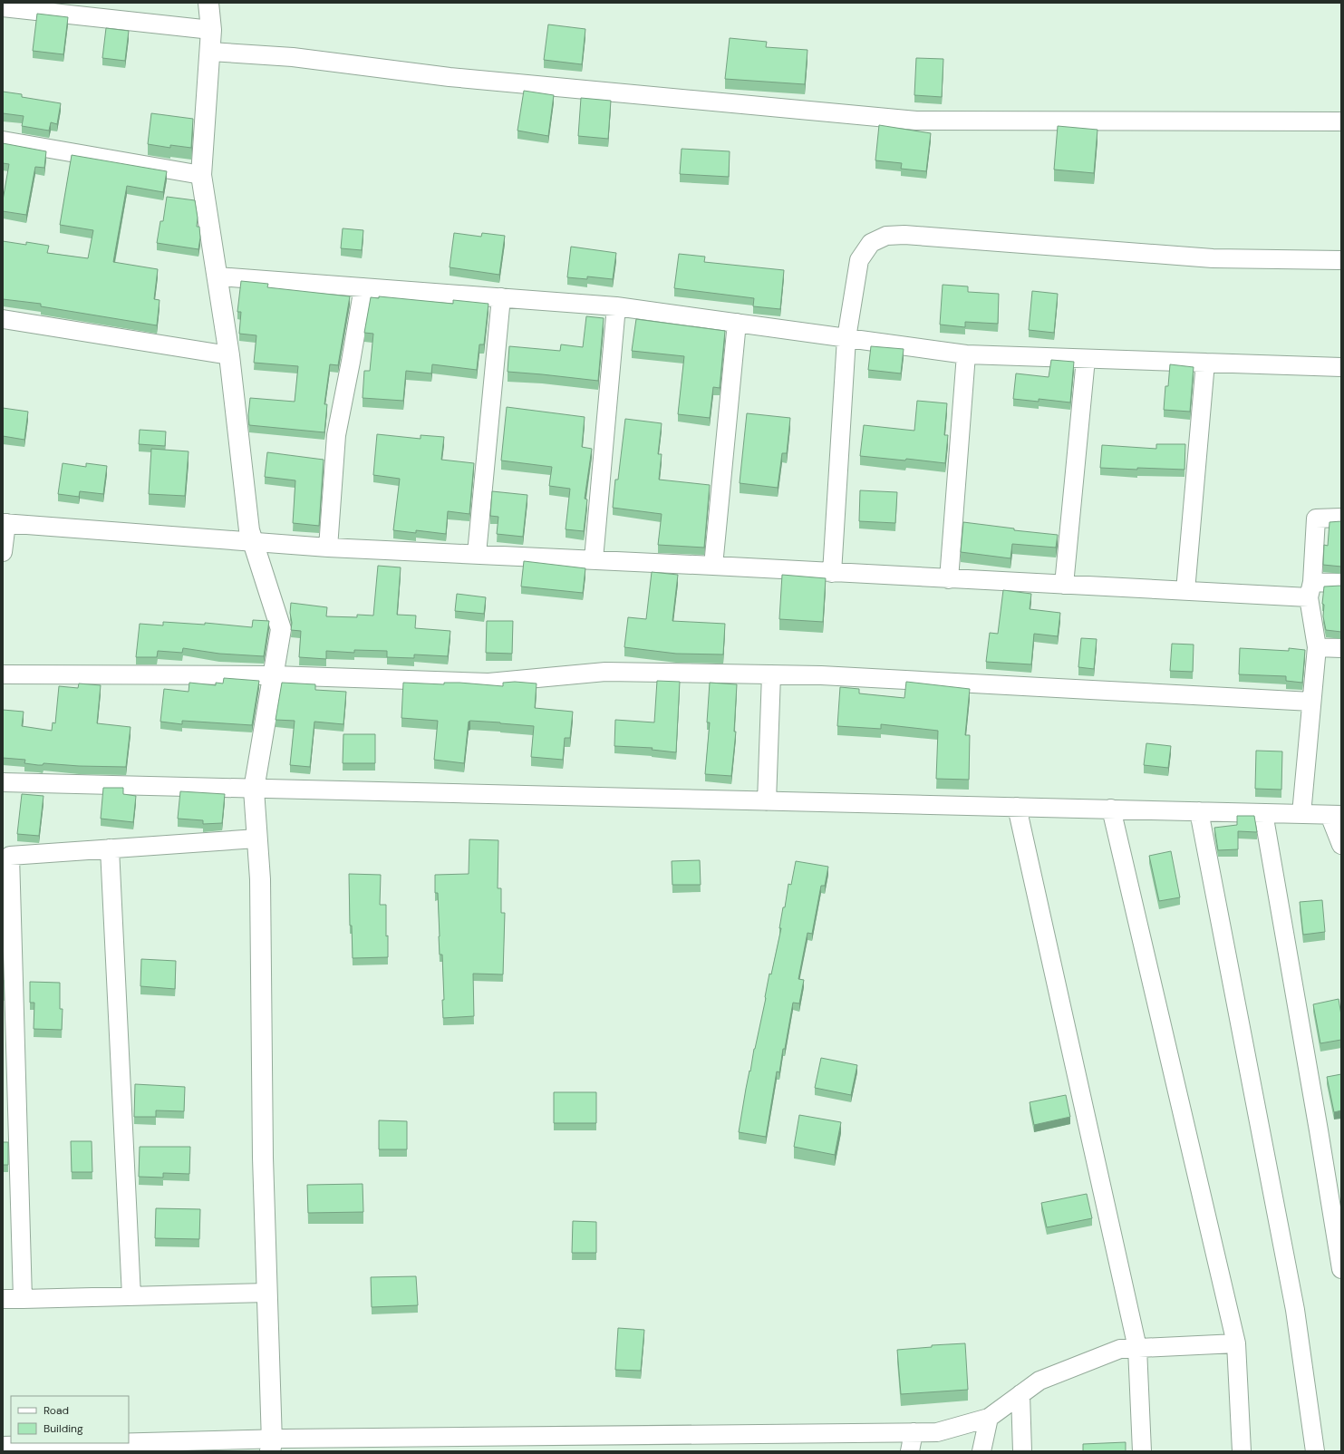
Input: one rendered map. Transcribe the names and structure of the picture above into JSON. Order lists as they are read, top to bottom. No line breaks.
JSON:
{"legend":["Road","Building"]}
